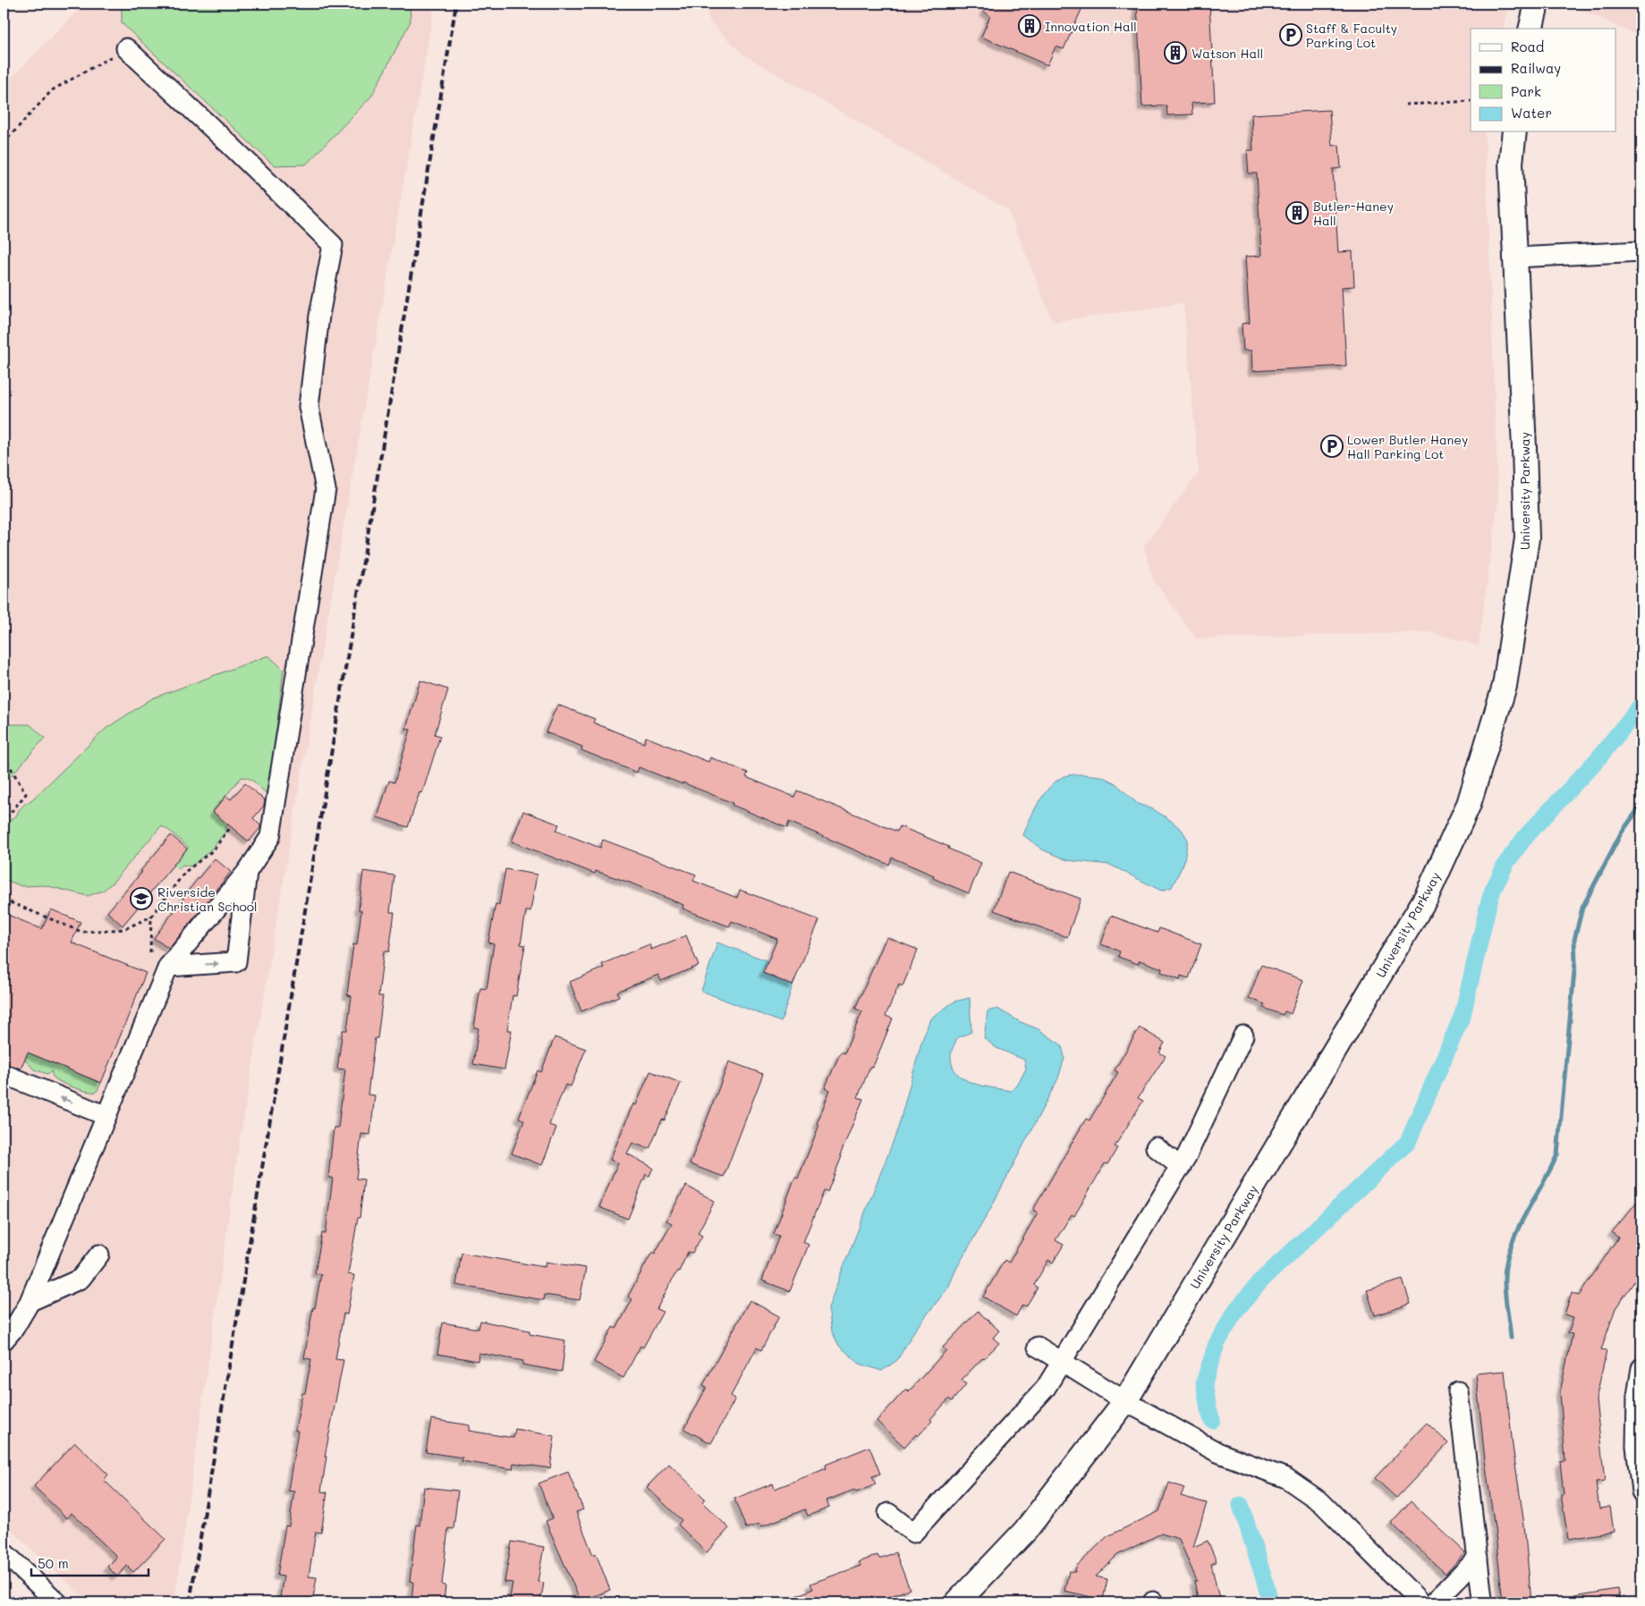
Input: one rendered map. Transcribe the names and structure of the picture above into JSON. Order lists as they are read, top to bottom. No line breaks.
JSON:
{"streets":{"main road":["University Parkway"]},"places":{"building":["Innovation Hall","Watson Hall","Butler-Haney Hall"],"parking":["Staff & Faculty Parking Lot","Lower Butler Haney Hall Parking Lot"],"school or university":["Riverside Christian School"]},"legend":["Road","Railway","Park","Water"],"scale_bar":"50 m"}
